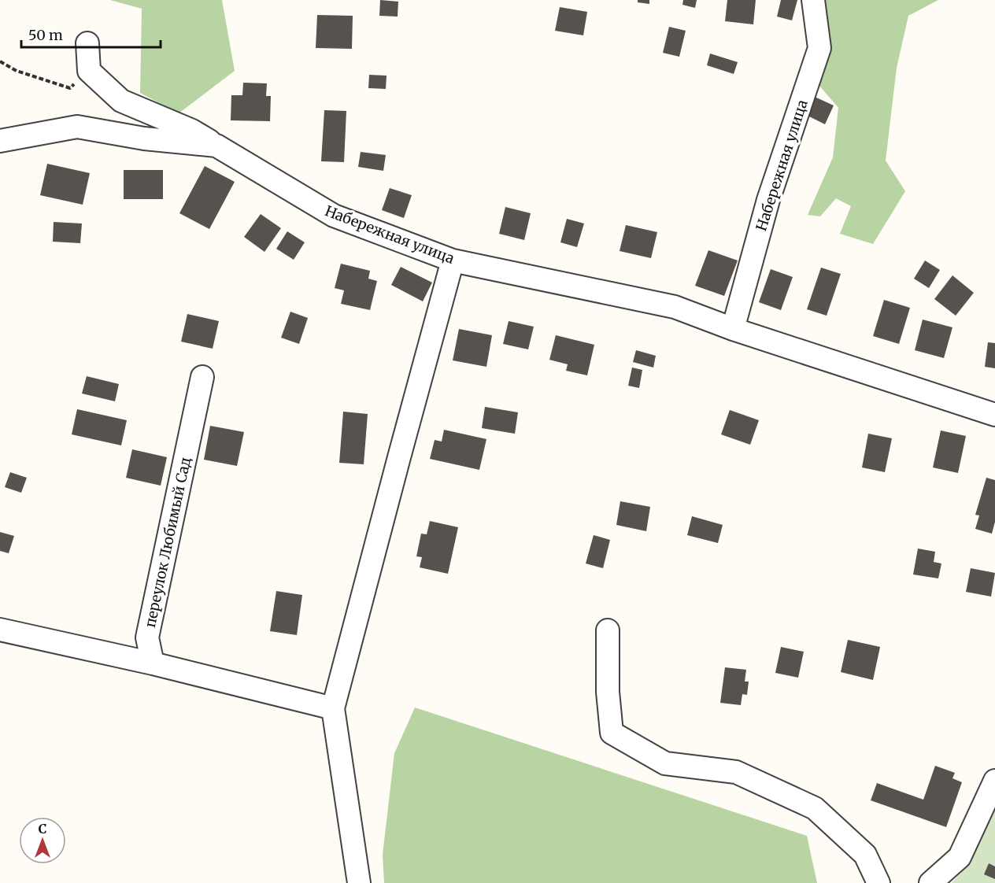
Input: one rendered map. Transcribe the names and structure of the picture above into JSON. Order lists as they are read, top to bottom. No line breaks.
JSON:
{"streets":{"street":["Набережная улица","переулок Любимый Сад"]},"scale_bar":"50 m","north":"top"}
